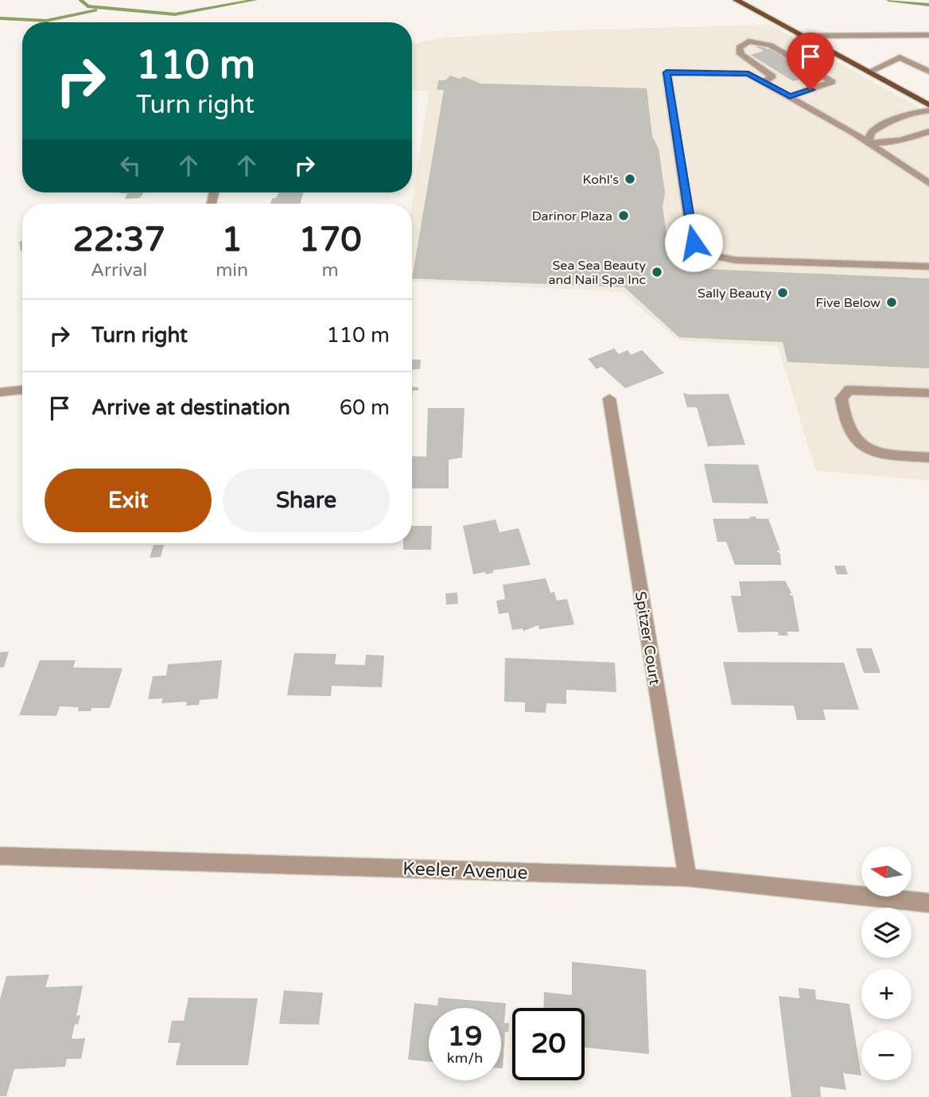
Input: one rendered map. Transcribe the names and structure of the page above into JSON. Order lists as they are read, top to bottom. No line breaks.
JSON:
{"streets":{"street":["Spitzer Court","Keeler Avenue"]},"crossings":[["Spitzer Court","Keeler Avenue"]],"places":["Kohl's","Darinor Plaza","Sea Sea Beauty and Nail Spa Inc","Sally Beauty","Five Below"],"north":"left","page":{"turn":["110 m","Turn right"],"eta":["22:37","Arrival","1","min","170","m"],"list":[{"name":"Turn right","value":"110 m"},{"name":"Arrive at destination","value":"60 m"}],"buttons":["Exit","Share"],"map_buttons":["+","−"],"speed":"19 km/h","limit":"20"}}
